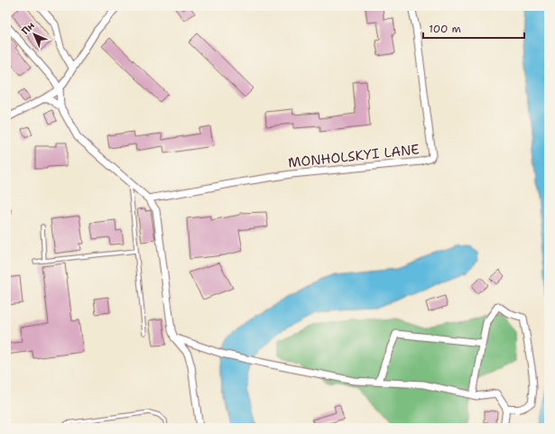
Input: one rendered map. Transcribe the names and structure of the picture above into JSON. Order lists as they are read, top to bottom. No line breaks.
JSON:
{"streets":{"street":["MONHOLSKYI LANE"]},"scale_bar":"100 m","north":"top left"}
